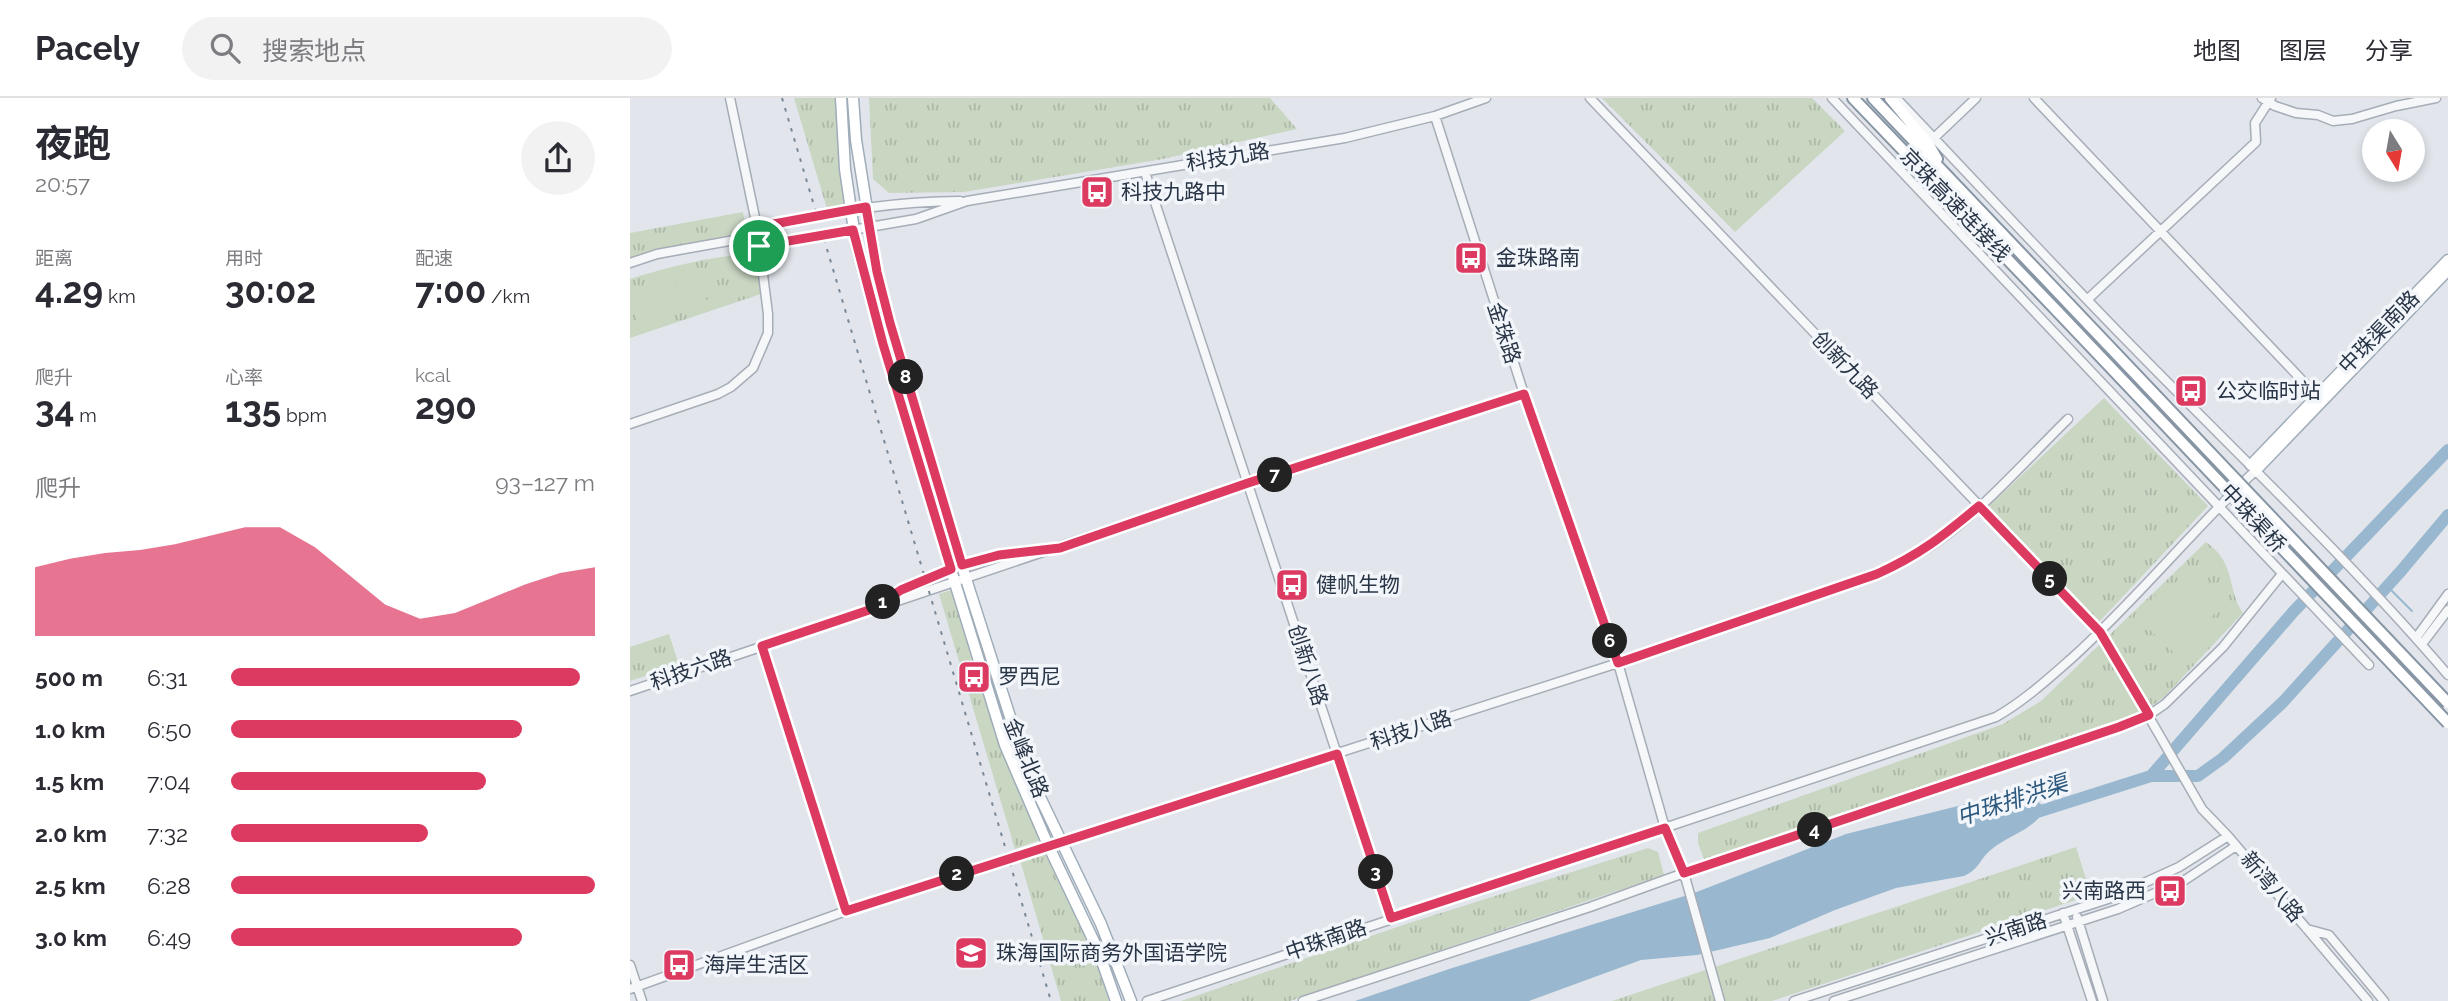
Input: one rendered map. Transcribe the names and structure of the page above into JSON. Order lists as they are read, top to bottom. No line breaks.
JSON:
{"streets":{"highway":["京珠高速连接线","中珠渠桥"],"main road":["中珠渠南路","金峰北路"],"street":["科技九路","金珠路","创新九路","创新八路","科技六路","科技八路","新湾八路","兴南路","中珠南路"]},"crossings":[["科技九路","金珠路"],["科技九路","创新八路"],["科技九路","金峰北路"],["京珠高速连接线","中珠渠桥"],["中珠渠南路","中珠南路"],["金珠路","科技六路"],["金珠路","科技八路"],["金珠路","中珠南路"],["创新九路","科技八路"],["创新九路","新湾八路"],["创新九路","中珠南路"],["创新八路","科技六路"],["创新八路","科技八路"],["创新八路","中珠南路"],["科技六路","金峰北路"],["科技八路","金峰北路"],["新湾八路","兴南路"]],"water":["中珠排洪渠"],"places":{"bus stop":["科技九路中","金珠路南","公交临时站","健帆生物","罗西尼","兴南路西","海岸生活区"],"school or university":["珠海国际商务外国语学院"]},"north":"bottom","page":{"header":"Pacely","search":"搜索地点","nav":["地图","图层","分享"],"heading":["夜跑","20:57"],"stats":[["距离","4.29 km"],["用时","30:02"],["配速","7:00 /km"],["爬升","34 m"],["心率","135 bpm"],["kcal","290"]],"pins":["8","7","5","1","6","4","3","2"],"chart":["爬升","93–127 m"],"list":[{"name":"500 m","note":"6:31"},{"name":"1.0 km","note":"6:50"},{"name":"1.5 km","note":"7:04"},{"name":"2.0 km","note":"7:32"},{"name":"2.5 km","note":"6:28"},{"name":"3.0 km","note":"6:49"}]}}
